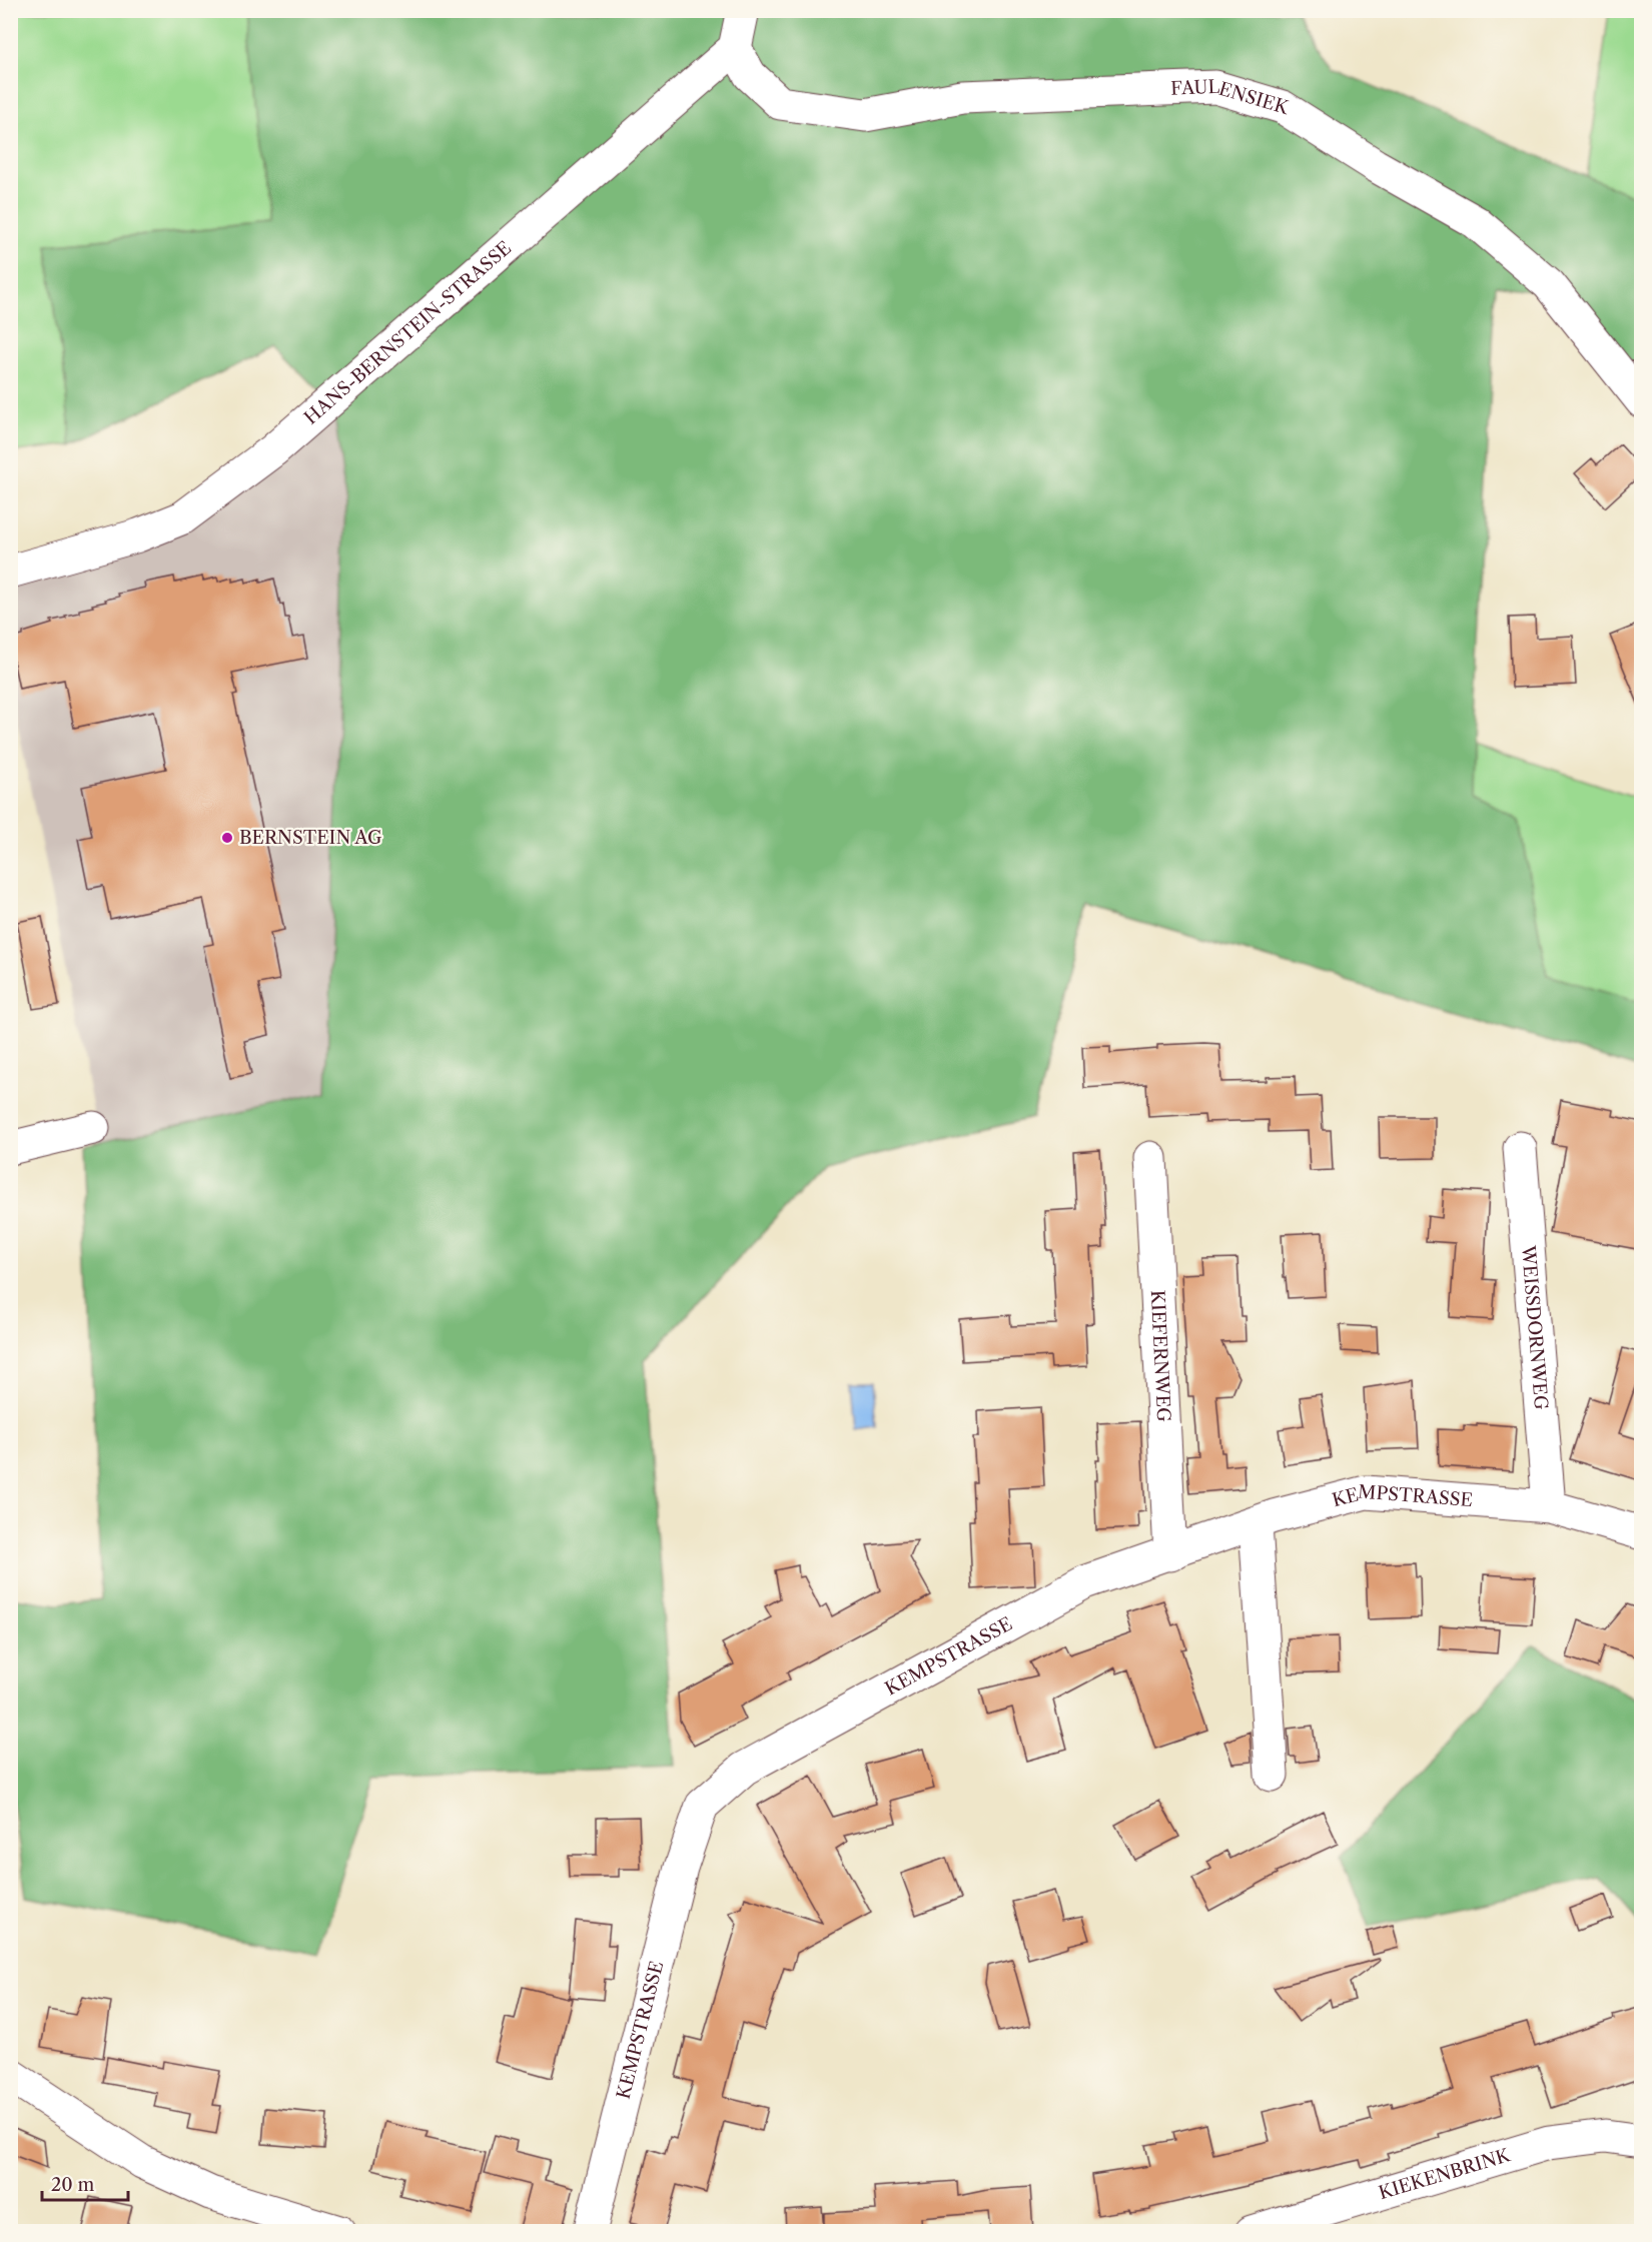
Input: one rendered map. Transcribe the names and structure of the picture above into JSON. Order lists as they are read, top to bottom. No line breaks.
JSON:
{"streets":{"street":["FAULENSIEK","HANS-BERNSTEIN-STRASSE","WEISSDORNWEG","KIEFERNWEG","KEMPSTRASSE","KIEKENBRINK"]},"crossings":[["FAULENSIEK","HANS-BERNSTEIN-STRASSE"],["WEISSDORNWEG","KEMPSTRASSE"],["KIEFERNWEG","KEMPSTRASSE"]],"places":["BERNSTEIN AG"],"scale_bar":"20 m"}
